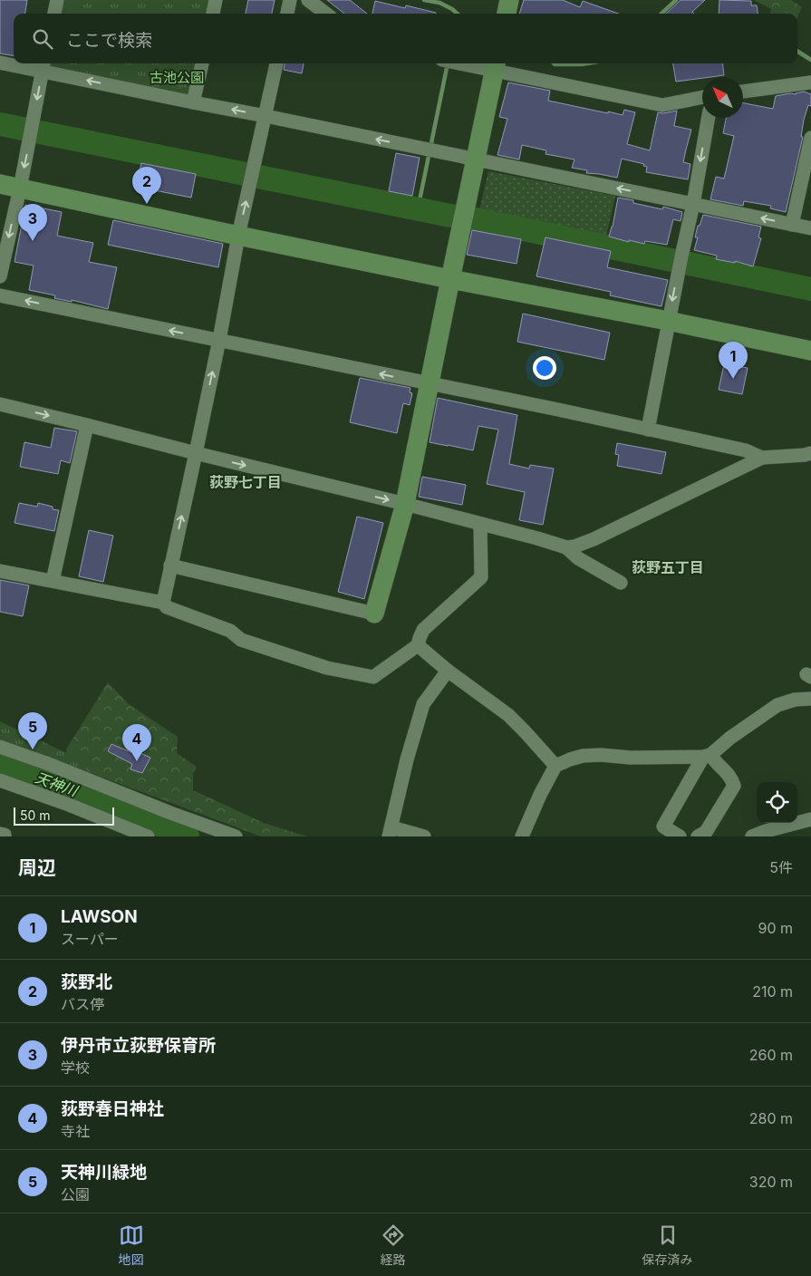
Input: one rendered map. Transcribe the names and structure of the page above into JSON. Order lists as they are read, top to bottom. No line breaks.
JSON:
{"districts":["荻野七丁目","荻野五丁目"],"water":["天神川"],"parks":["古池公園"],"scale_bar":"50 m","north":"top left","page":{"search":"ここで検索","pins":["2","3","1","5","4"],"scale":"50 m","heading":["周辺","5件"],"list":[{"mark":"1","name":"LAWSON","note":"スーパー","value":"90 m"},{"mark":"2","name":"荻野北","note":"バス停","value":"210 m"},{"mark":"3","name":"伊丹市立荻野保育所","note":"学校","value":"260 m"},{"mark":"4","name":"荻野春日神社","note":"寺社","value":"280 m"},{"mark":"5","name":"天神川緑地","note":"公園","value":"320 m"}],"nav":["地図","経路","保存済み"]}}
